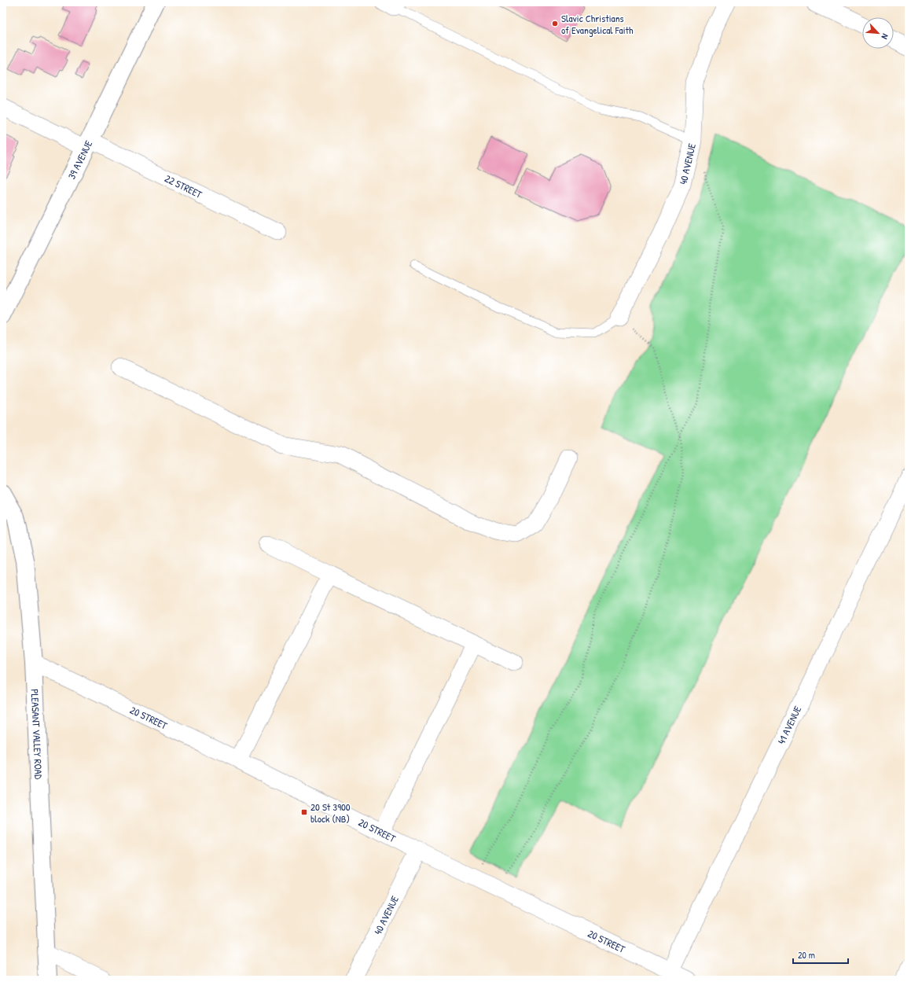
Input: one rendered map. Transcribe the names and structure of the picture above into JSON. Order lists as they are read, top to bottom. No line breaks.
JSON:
{"streets":{"street":["39 AVENUE","40 AVENUE","22 STREET","20 STREET","41 AVENUE","PLEASANT VALLEY ROAD"]},"crossings":[["39 AVENUE","22 STREET"],["40 AVENUE","20 STREET"],["20 STREET","41 AVENUE"],["20 STREET","PLEASANT VALLEY ROAD"]],"places":{"other":["Slavic Christians of Evangelical Faith"],"transit":["20 St 3900 block (NB)"]},"scale_bar":"20 m","north":"bottom right"}
